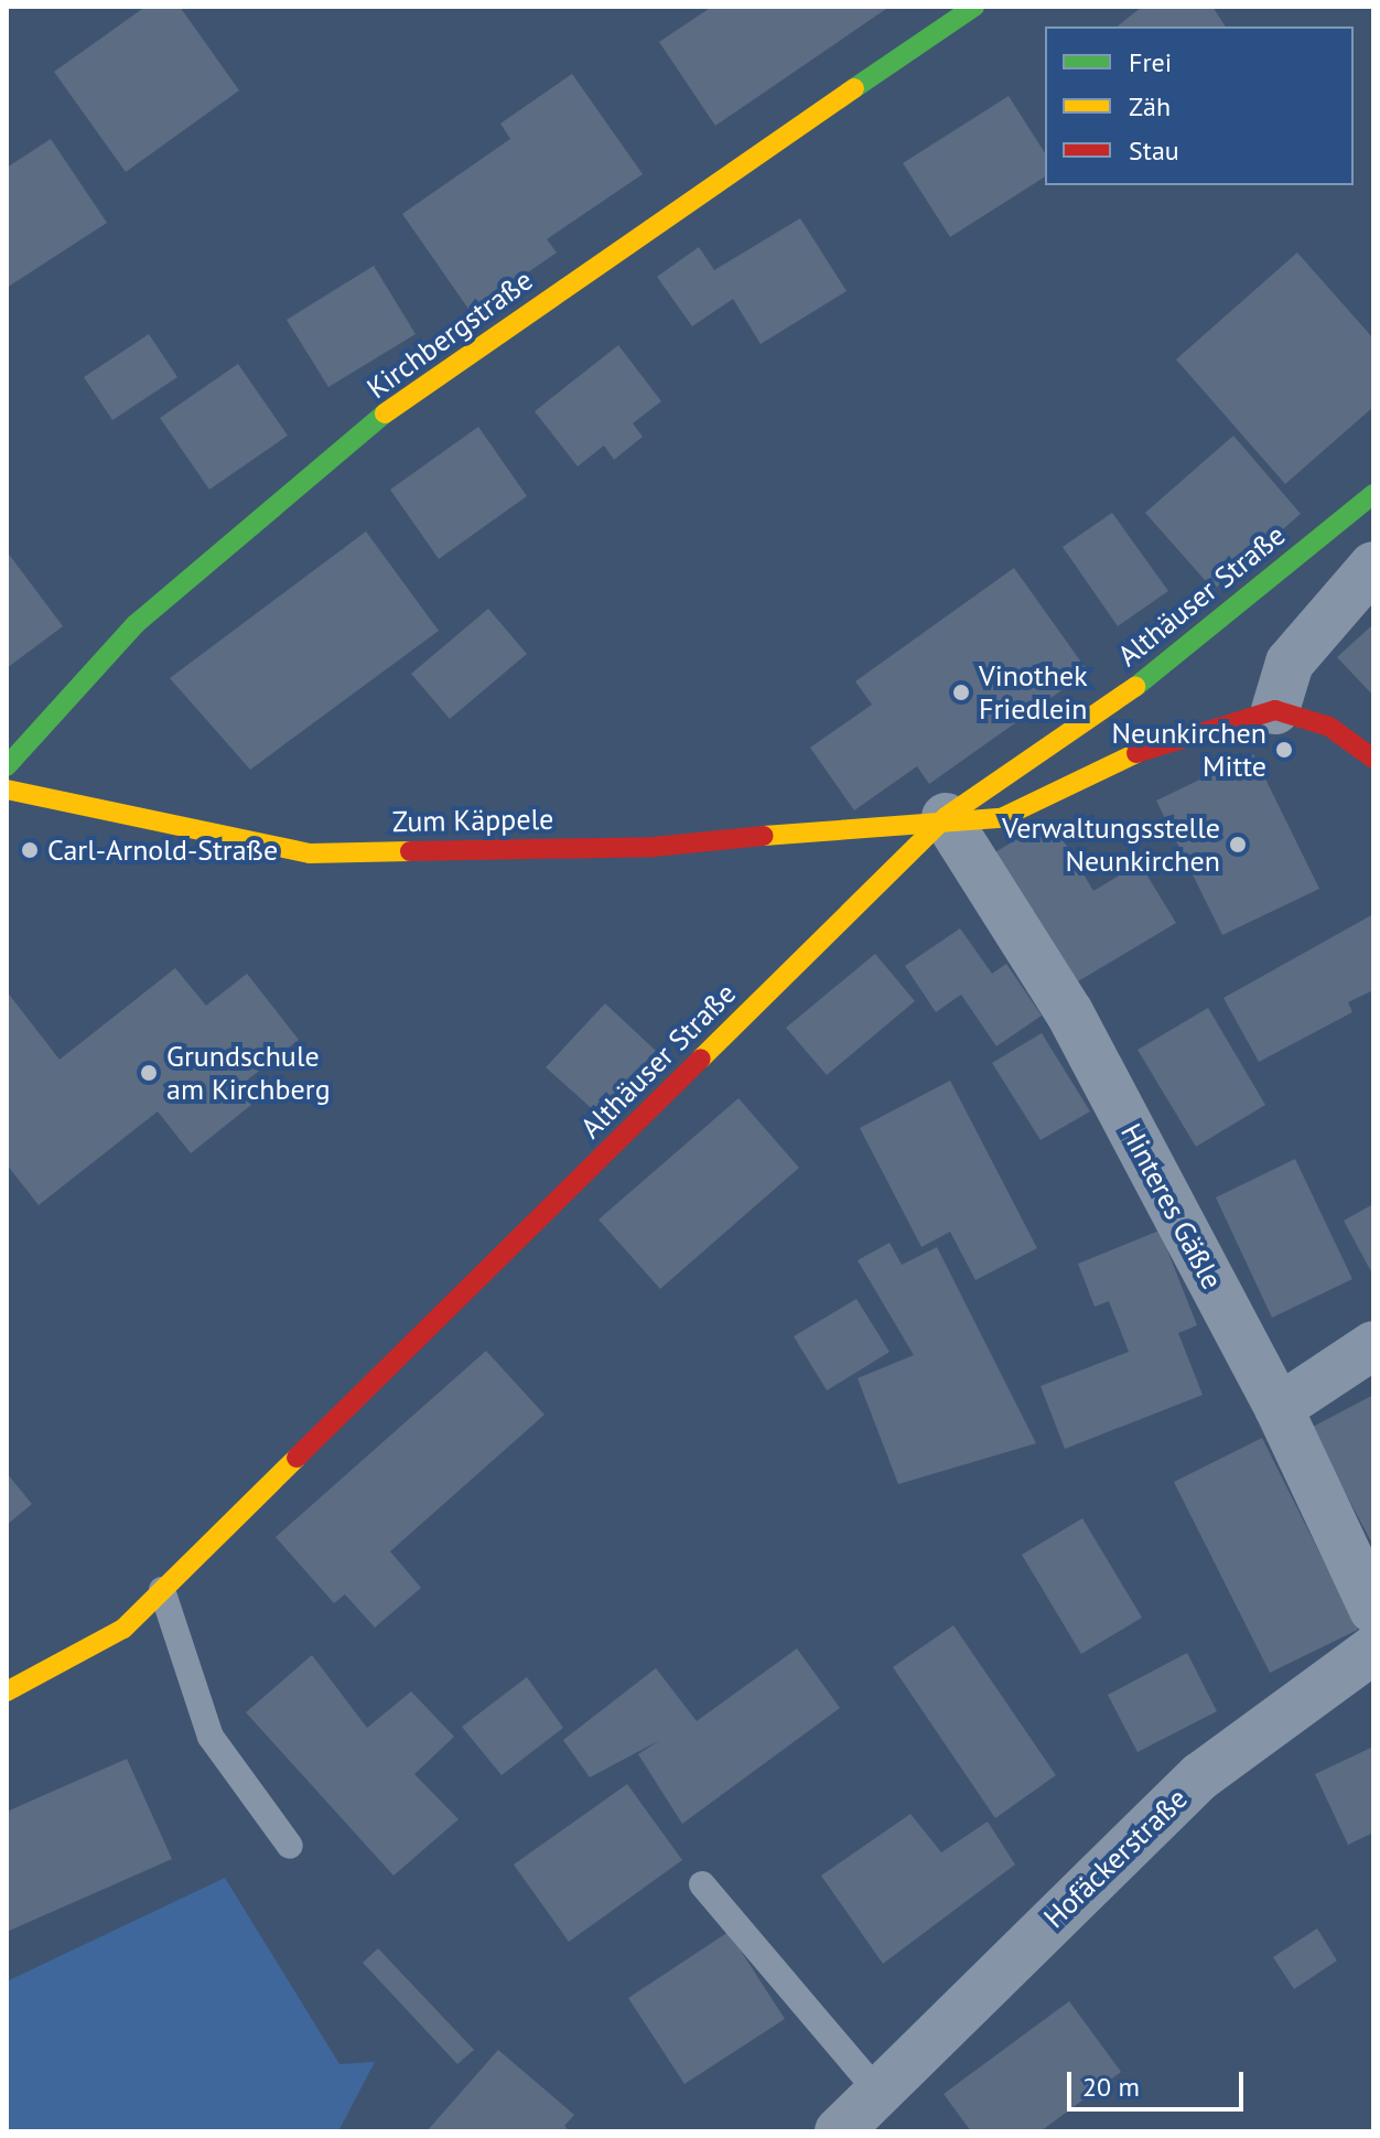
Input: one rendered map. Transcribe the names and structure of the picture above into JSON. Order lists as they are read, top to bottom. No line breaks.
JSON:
{"streets":{"street":["Kirchbergstraße","Althäuser Straße","Zum Käppele","Hinteres Gäßle","Hofäckerstraße"]},"crossings":[["Althäuser Straße","Zum Käppele"],["Althäuser Straße","Hinteres Gäßle"],["Zum Käppele","Hinteres Gäßle"]],"places":["Vinothek Friedlein","Neunkirchen Mitte","Verwaltungsstelle Neunkirchen","Carl-Arnold-Straße","Grundschule am Kirchberg"],"legend":["Frei","Zäh","Stau"],"scale_bar":"20 m"}
